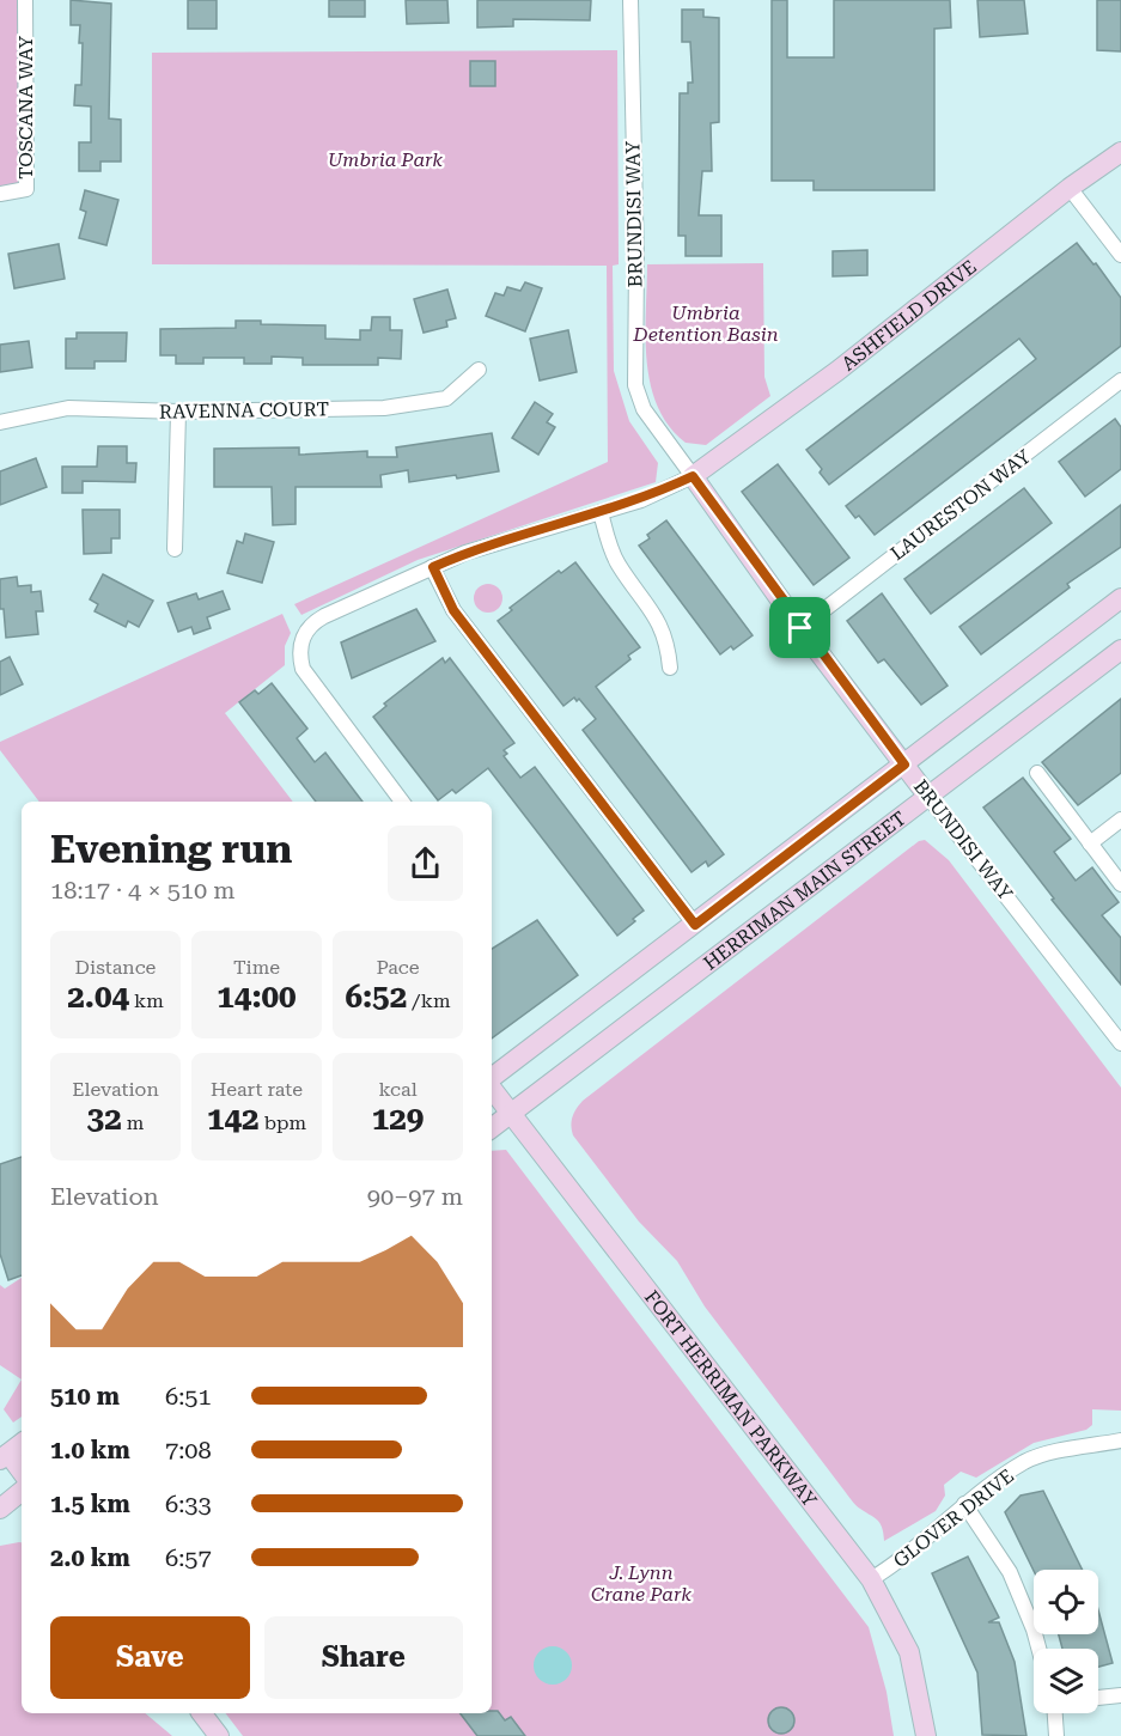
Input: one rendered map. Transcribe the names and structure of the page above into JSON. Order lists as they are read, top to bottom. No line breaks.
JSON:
{"streets":{"street":["TOSCANA WAY","BRUNDISI WAY","ASHFIELD DRIVE","RAVENNA COURT","LAURESTON WAY","HERRIMAN MAIN STREET","FORT HERRIMAN PARKWAY","GLOVER DRIVE"]},"crossings":[["BRUNDISI WAY","ASHFIELD DRIVE"],["BRUNDISI WAY","LAURESTON WAY"],["BRUNDISI WAY","HERRIMAN MAIN STREET"],["HERRIMAN MAIN STREET","FORT HERRIMAN PARKWAY"],["FORT HERRIMAN PARKWAY","GLOVER DRIVE"]],"parks":["Umbria Park","Umbria Detention Basin","J. Lynn Crane Park"],"page":{"heading":["Evening run","18:17 · 4 × 510 m"],"stats":[["Distance","2.04 km"],["Time","14:00"],["Pace","6:52 /km"],["Elevation","32 m"],["Heart rate","142 bpm"],["kcal","129"]],"chart":["Elevation","90–97 m"],"list":[{"name":"510 m","note":"6:51"},{"name":"1.0 km","note":"7:08"},{"name":"1.5 km","note":"6:33"},{"name":"2.0 km","note":"6:57"}],"buttons":["Save","Share"]}}
